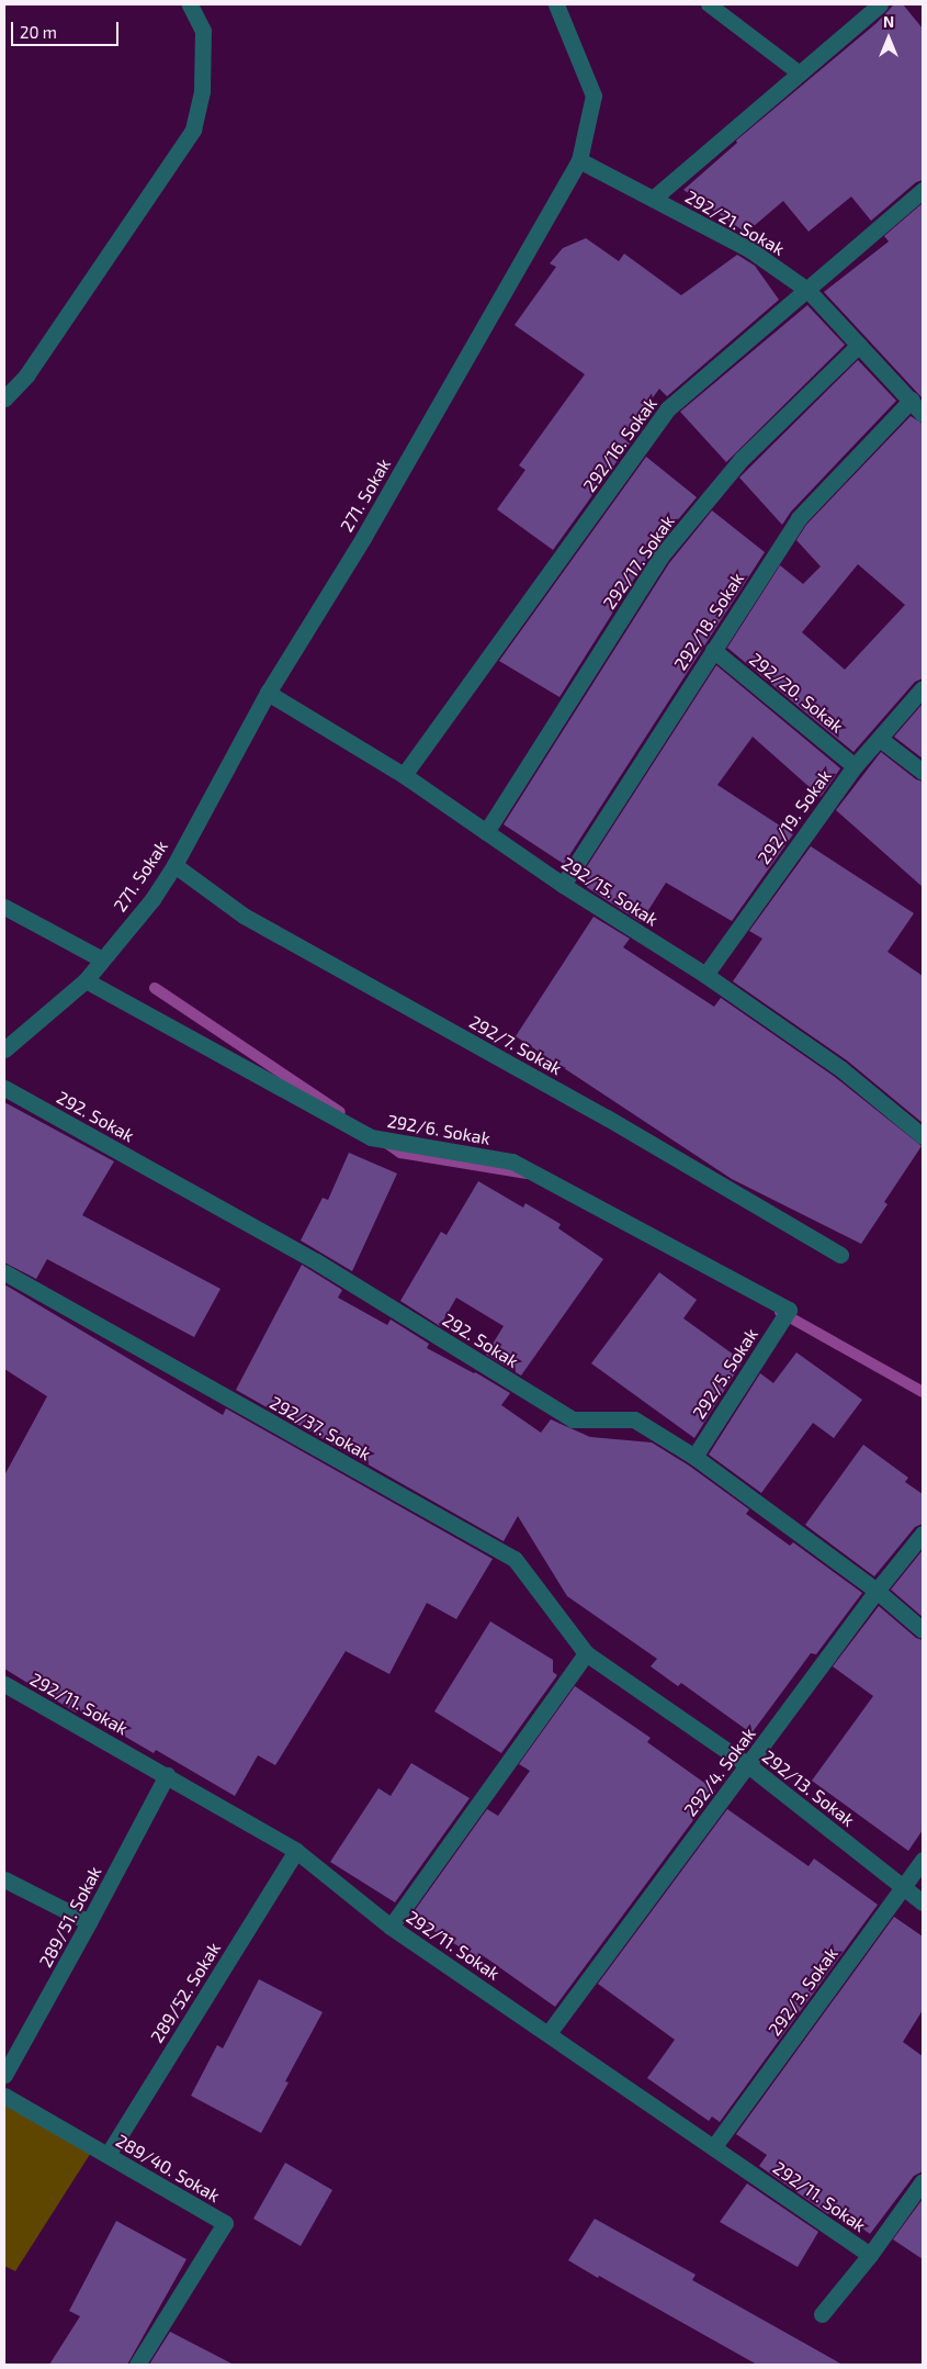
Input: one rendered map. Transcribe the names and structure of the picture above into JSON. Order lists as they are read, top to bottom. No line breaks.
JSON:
{"streets":{"street":["292/21. Sokak","292/16. Sokak","271. Sokak","292/17. Sokak","292/18. Sokak","292/20. Sokak","292/19. Sokak","292/15. Sokak","292/7. Sokak","292. Sokak","292/6. Sokak","292/5. Sokak","292/37. Sokak","292/11. Sokak","292/4. Sokak","292/13. Sokak","289/51. Sokak","292/3. Sokak","289/52. Sokak","289/40. Sokak"]},"crossings":[["292/21. Sokak","292/16. Sokak"],["292/21. Sokak","271. Sokak"],["292/21. Sokak","292/17. Sokak"],["292/21. Sokak","292/18. Sokak"],["292/16. Sokak","292/15. Sokak"],["271. Sokak","292/15. Sokak"],["271. Sokak","292/7. Sokak"],["271. Sokak","292/6. Sokak"],["292/17. Sokak","292/15. Sokak"],["292/18. Sokak","292/20. Sokak"],["292/18. Sokak","292/15. Sokak"],["292/20. Sokak","292/19. Sokak"],["292/19. Sokak","292/15. Sokak"],["292. Sokak","292/5. Sokak"],["292. Sokak","292/4. Sokak"],["292/6. Sokak","292/5. Sokak"],["292/37. Sokak","292/13. Sokak"],["292/11. Sokak","292/4. Sokak"],["292/11. Sokak","289/51. Sokak"],["292/11. Sokak","292/3. Sokak"],["292/11. Sokak","289/52. Sokak"],["292/4. Sokak","292/13. Sokak"],["292/13. Sokak","292/3. Sokak"],["289/52. Sokak","289/40. Sokak"]],"scale_bar":"20 m","north":"top"}
